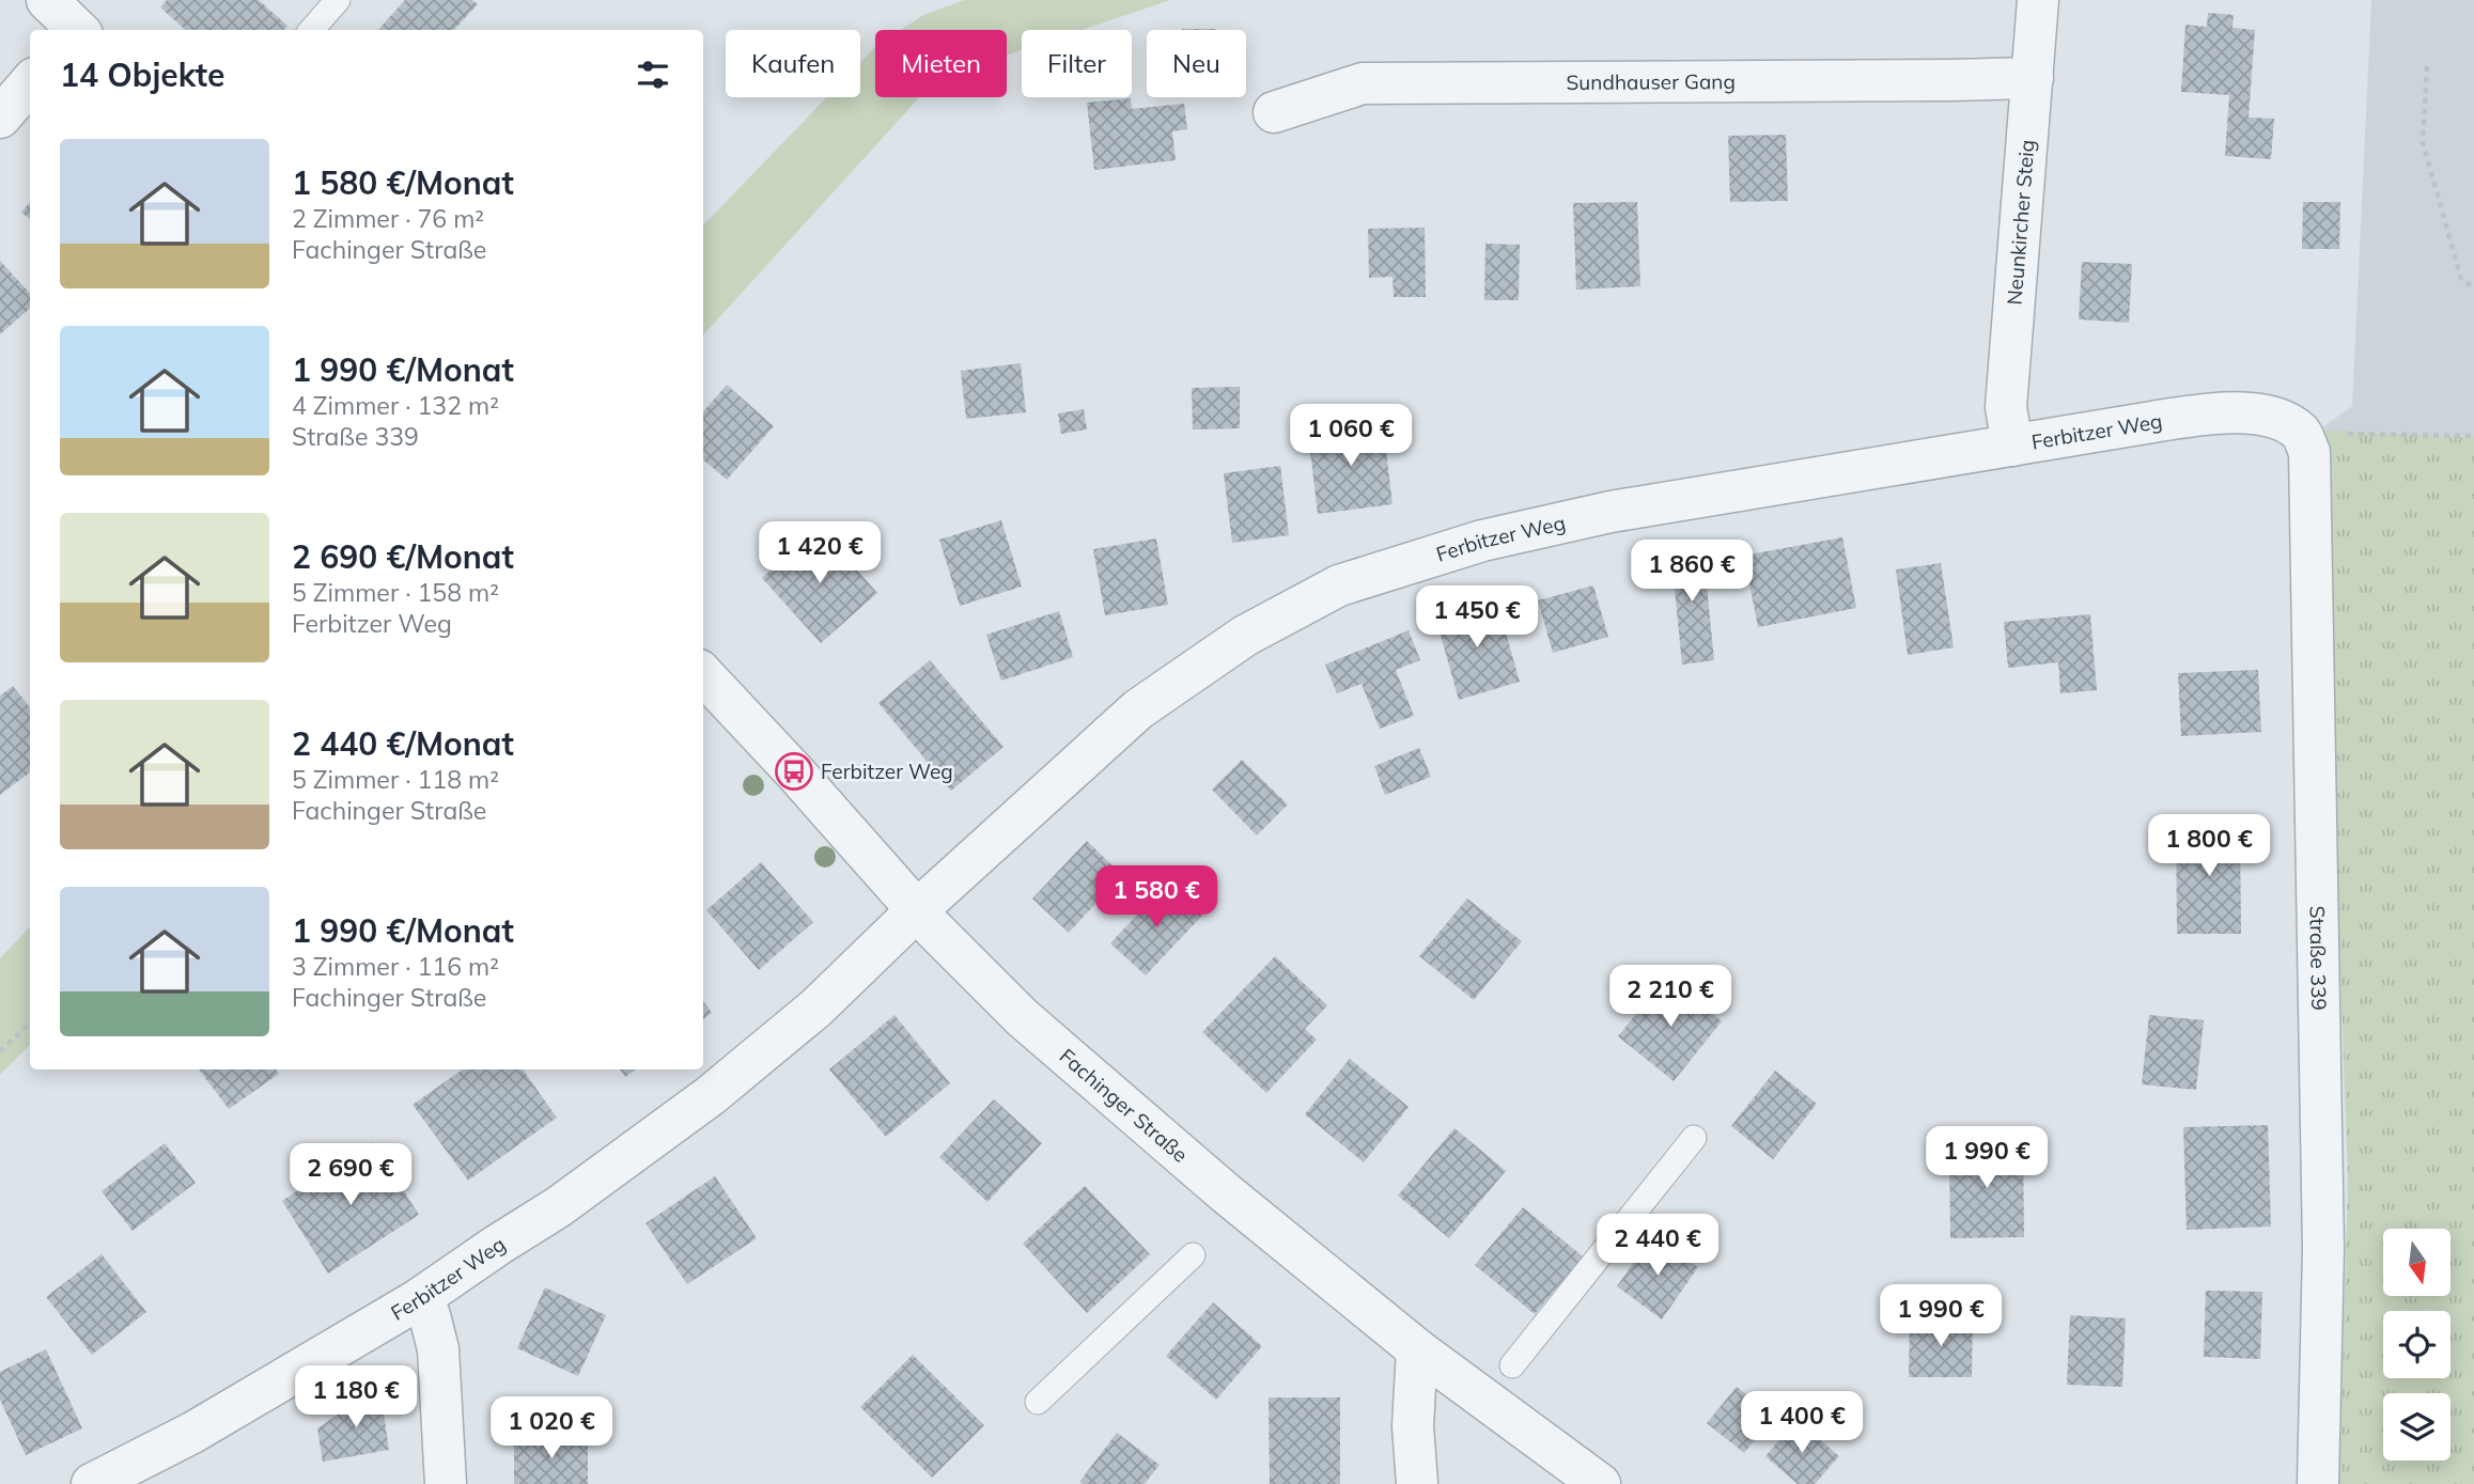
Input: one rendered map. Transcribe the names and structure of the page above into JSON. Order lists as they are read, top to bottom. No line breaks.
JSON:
{"streets":{"street":["Sundhauser Gang","Neunkircher Steig","Ferbitzer Weg","Straße 339","Fachinger Straße"]},"crossings":[["Sundhauser Gang","Neunkircher Steig"],["Neunkircher Steig","Ferbitzer Weg"],["Ferbitzer Weg","Straße 339"],["Ferbitzer Weg","Fachinger Straße"]],"places":{"bus stop":["Ferbitzer Weg"]},"north":"bottom","page":{"chip":["Kaufen","Mieten","Filter","Neu"],"heading":"14 Objekte","list":[{"name":"1 580 €/Monat","note":"2 Zimmer · 76 m² · Fachinger Straße"},{"name":"1 990 €/Monat","note":"4 Zimmer · 132 m² · Straße 339"},{"name":"2 690 €/Monat","note":"5 Zimmer · 158 m² · Ferbitzer Weg"},{"name":"2 440 €/Monat","note":"5 Zimmer · 118 m² · Fachinger Straße"},{"name":"1 990 €/Monat","note":"3 Zimmer · 116 m² · Fachinger Straße"}],"price":["1 060 €","1 420 €","1 860 €","1 450 €","1 800 €","1 580 €","2 210 €","1 990 €","2 690 €","2 440 €","1 990 €","1 180 €","1 400 €","1 020 €"]}}
